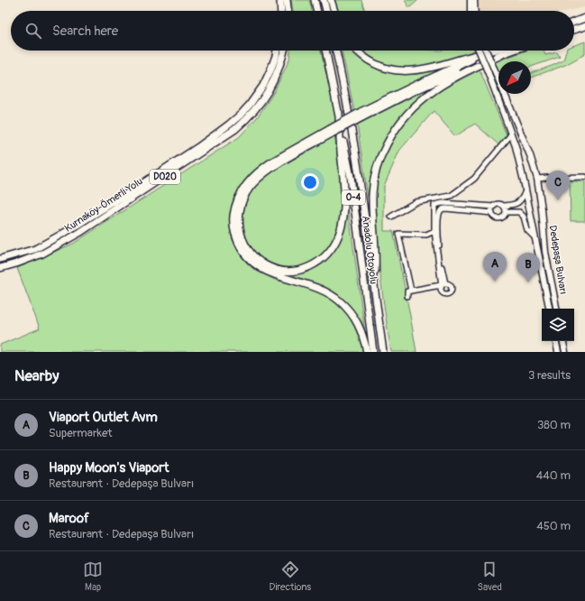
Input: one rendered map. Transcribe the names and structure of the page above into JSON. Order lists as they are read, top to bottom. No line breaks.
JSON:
{"streets":{"highway":["D020","O-4","Kurnaköy-Ömerli Yolu","Anadolu Otoyolu"],"main road":["Dedepaşa Bulvarı"]},"north":"bottom left","page":{"search":"Search here","pins":["C","A","B"],"heading":["Nearby","3 results"],"list":[{"mark":"A","name":"Viaport Outlet Avm","note":"Supermarket","value":"380 m"},{"mark":"B","name":"Happy Moon's Viaport","note":"Restaurant · Dedepaşa Bulvarı","value":"440 m"},{"mark":"C","name":"Maroof","note":"Restaurant · Dedepaşa Bulvarı","value":"450 m"}],"nav":["Map","Directions","Saved"]}}
